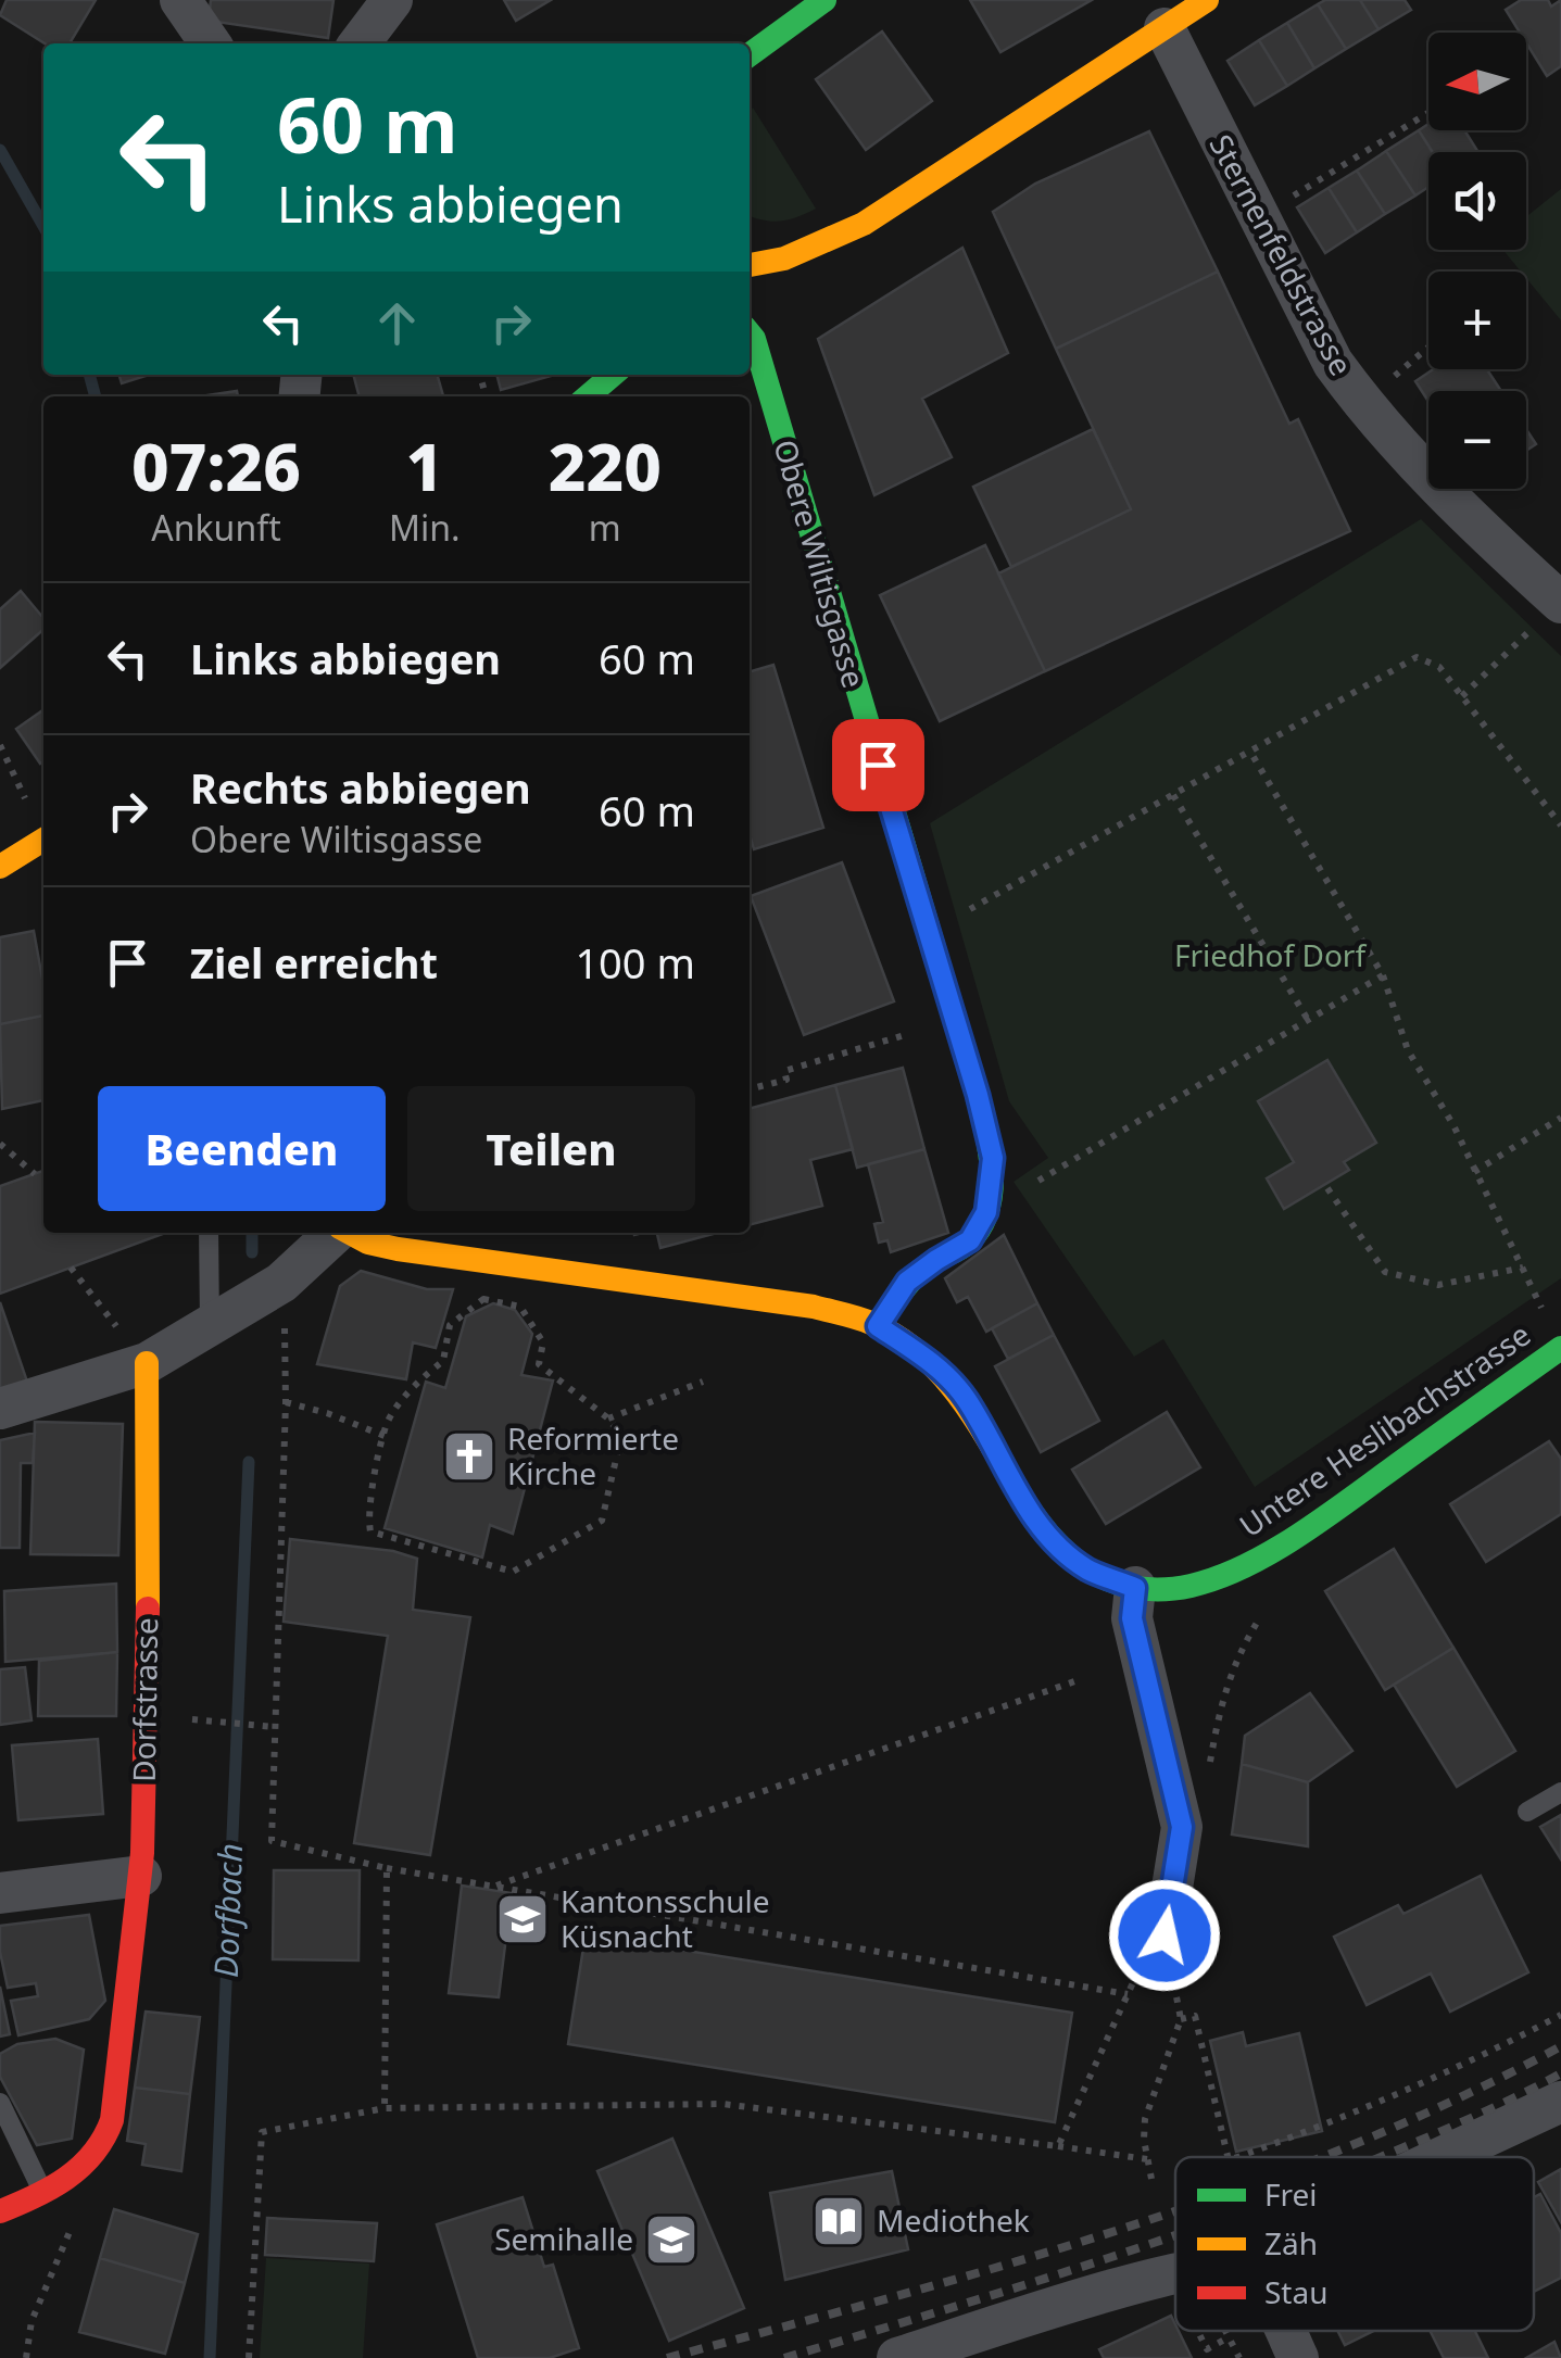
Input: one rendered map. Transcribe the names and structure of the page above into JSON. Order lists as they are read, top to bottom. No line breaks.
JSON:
{"streets":{"street":["Sternenfeldstrasse","Obere Wiltisgasse","Untere Heslibachstrasse","Dorfstrasse"]},"water":["Dorfbach"],"parks":["Friedhof Dorf"],"places":{"church":["Reformierte Kirche"],"school or university":["Kantonsschule Küsnacht","Semihalle"],"library":["Mediothek"]},"legend":["Frei","Zäh","Stau"],"north":"left","page":{"map_buttons":["+","−"],"turn":["60 m","Links abbiegen"],"eta":["07:26","Ankunft","1","Min.","220","m"],"list":[{"name":"Links abbiegen","value":"60 m"},{"name":"Rechts abbiegen","note":"Obere Wiltisgasse","value":"60 m"},{"name":"Ziel erreicht","value":"100 m"}],"buttons":["Beenden","Teilen"]}}
